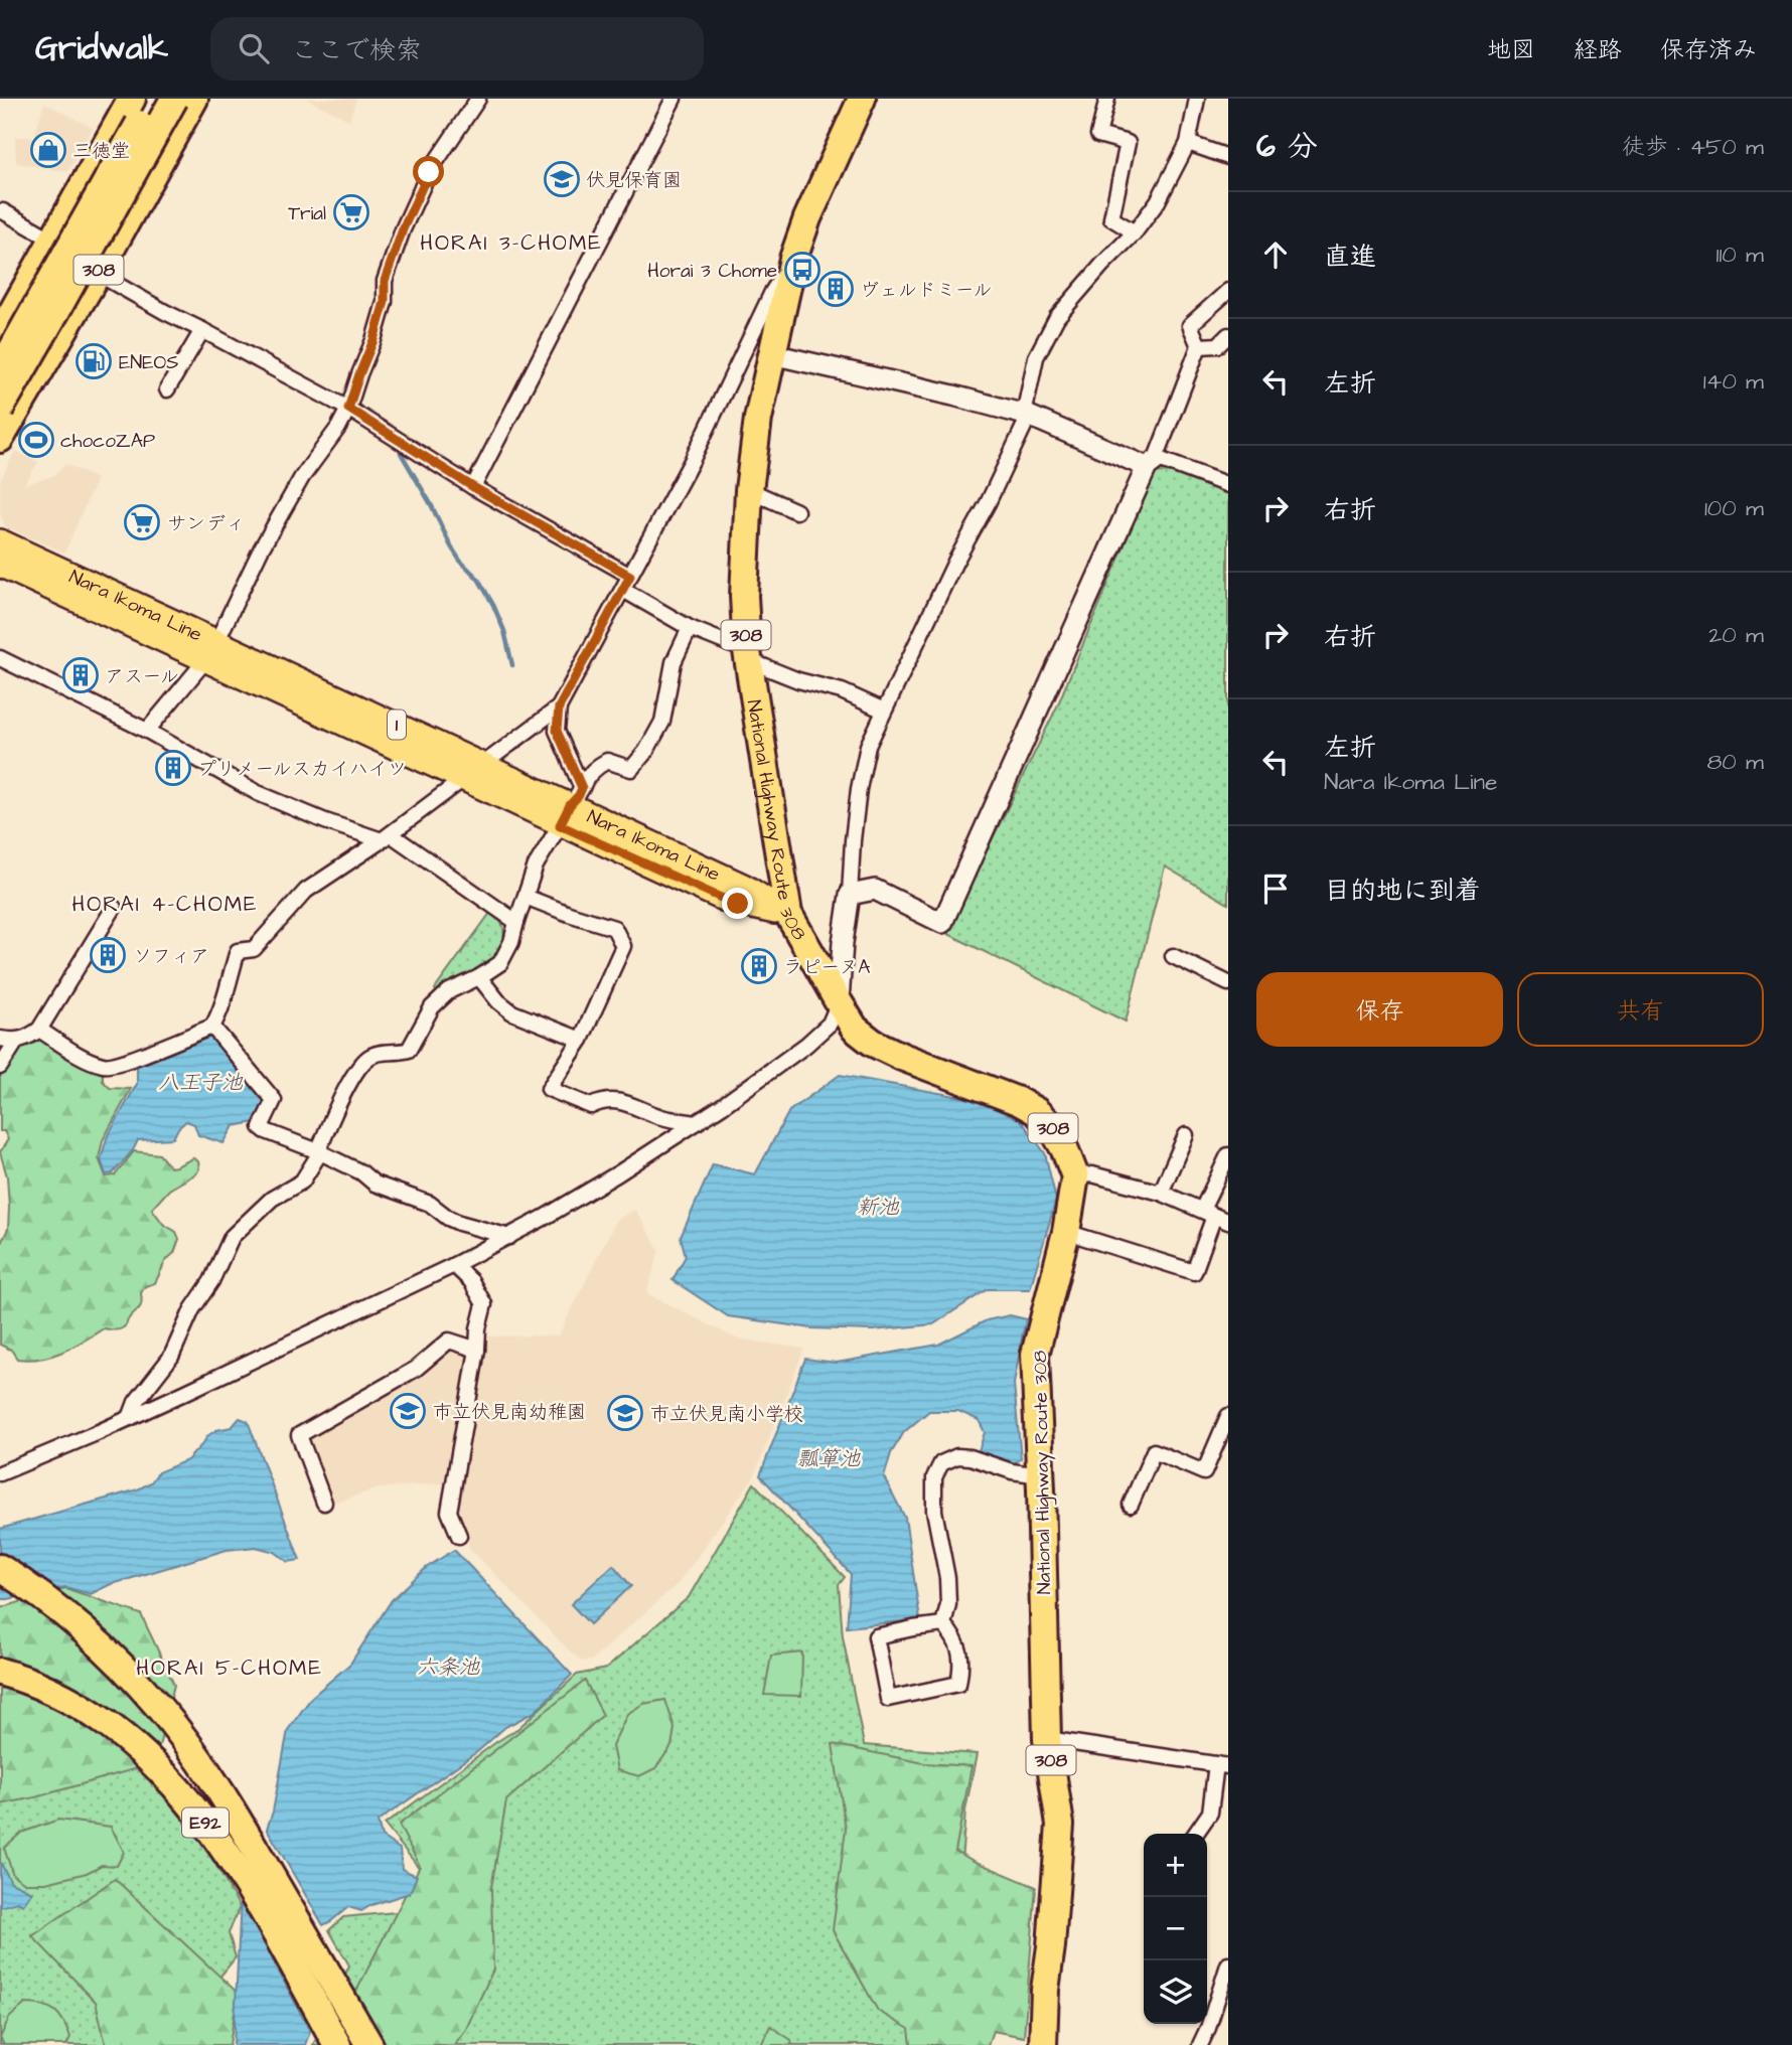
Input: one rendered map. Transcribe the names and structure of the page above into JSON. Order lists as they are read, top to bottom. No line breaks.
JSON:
{"streets":{"highway":["308","National Highway Route 308","E92"],"main road":["Nara Ikoma Line","1"]},"crossings":[["Nara Ikoma Line","National Highway Route 308"]],"districts":["HORAI 3-CHOME","HORAI 4-CHOME","HORAI 5-CHOME"],"water":["八王子池","新池","瓢箪池","六条池"],"places":{"shop":["三徳堂"],"school or university":["伏見保育園","市立伏見南幼稚園","市立伏見南小学校"],"supermarket":["Trial","サンディ"],"bus stop":["Horai 3 Chome"],"building":["ヴェルドミール","アスール","プリメールスカイハイツ","ソフィア","ラピーヌA"],"fuel station":["ENEOS"],"sports":["chocoZAP"]},"page":{"header":"Gridwalk","search":"ここで検索","nav":["地図","経路","保存済み"],"heading":["6 分","徒歩 · 450 m"],"list":[["直進","110 m"],["左折","140 m"],["右折","100 m"],["右折","20 m"],["左折","Nara Ikoma Line","80 m"],"目的地に到着"],"buttons":["保存","共有"],"map_buttons":["+","−"]}}
